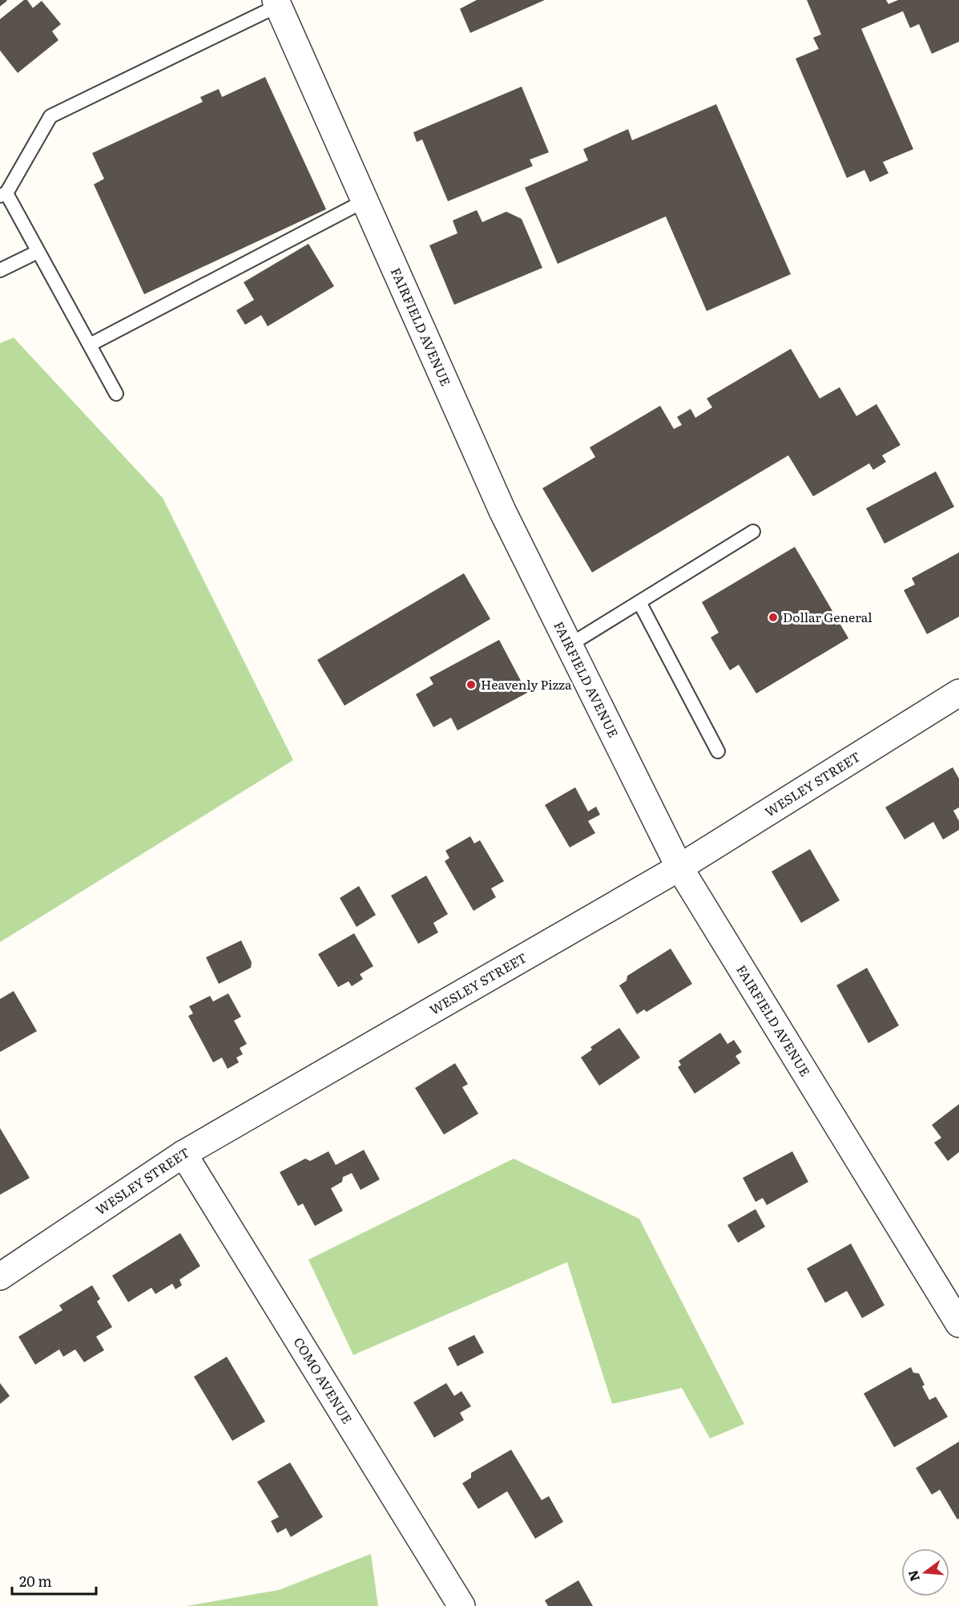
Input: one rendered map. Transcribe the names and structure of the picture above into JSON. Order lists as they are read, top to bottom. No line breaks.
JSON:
{"streets":{"street":["FAIRFIELD AVENUE","WESLEY STREET","COMO AVENUE"]},"crossings":[["FAIRFIELD AVENUE","WESLEY STREET"],["WESLEY STREET","COMO AVENUE"]],"places":["Dollar General","Heavenly Pizza"],"scale_bar":"20 m","north":"left"}
